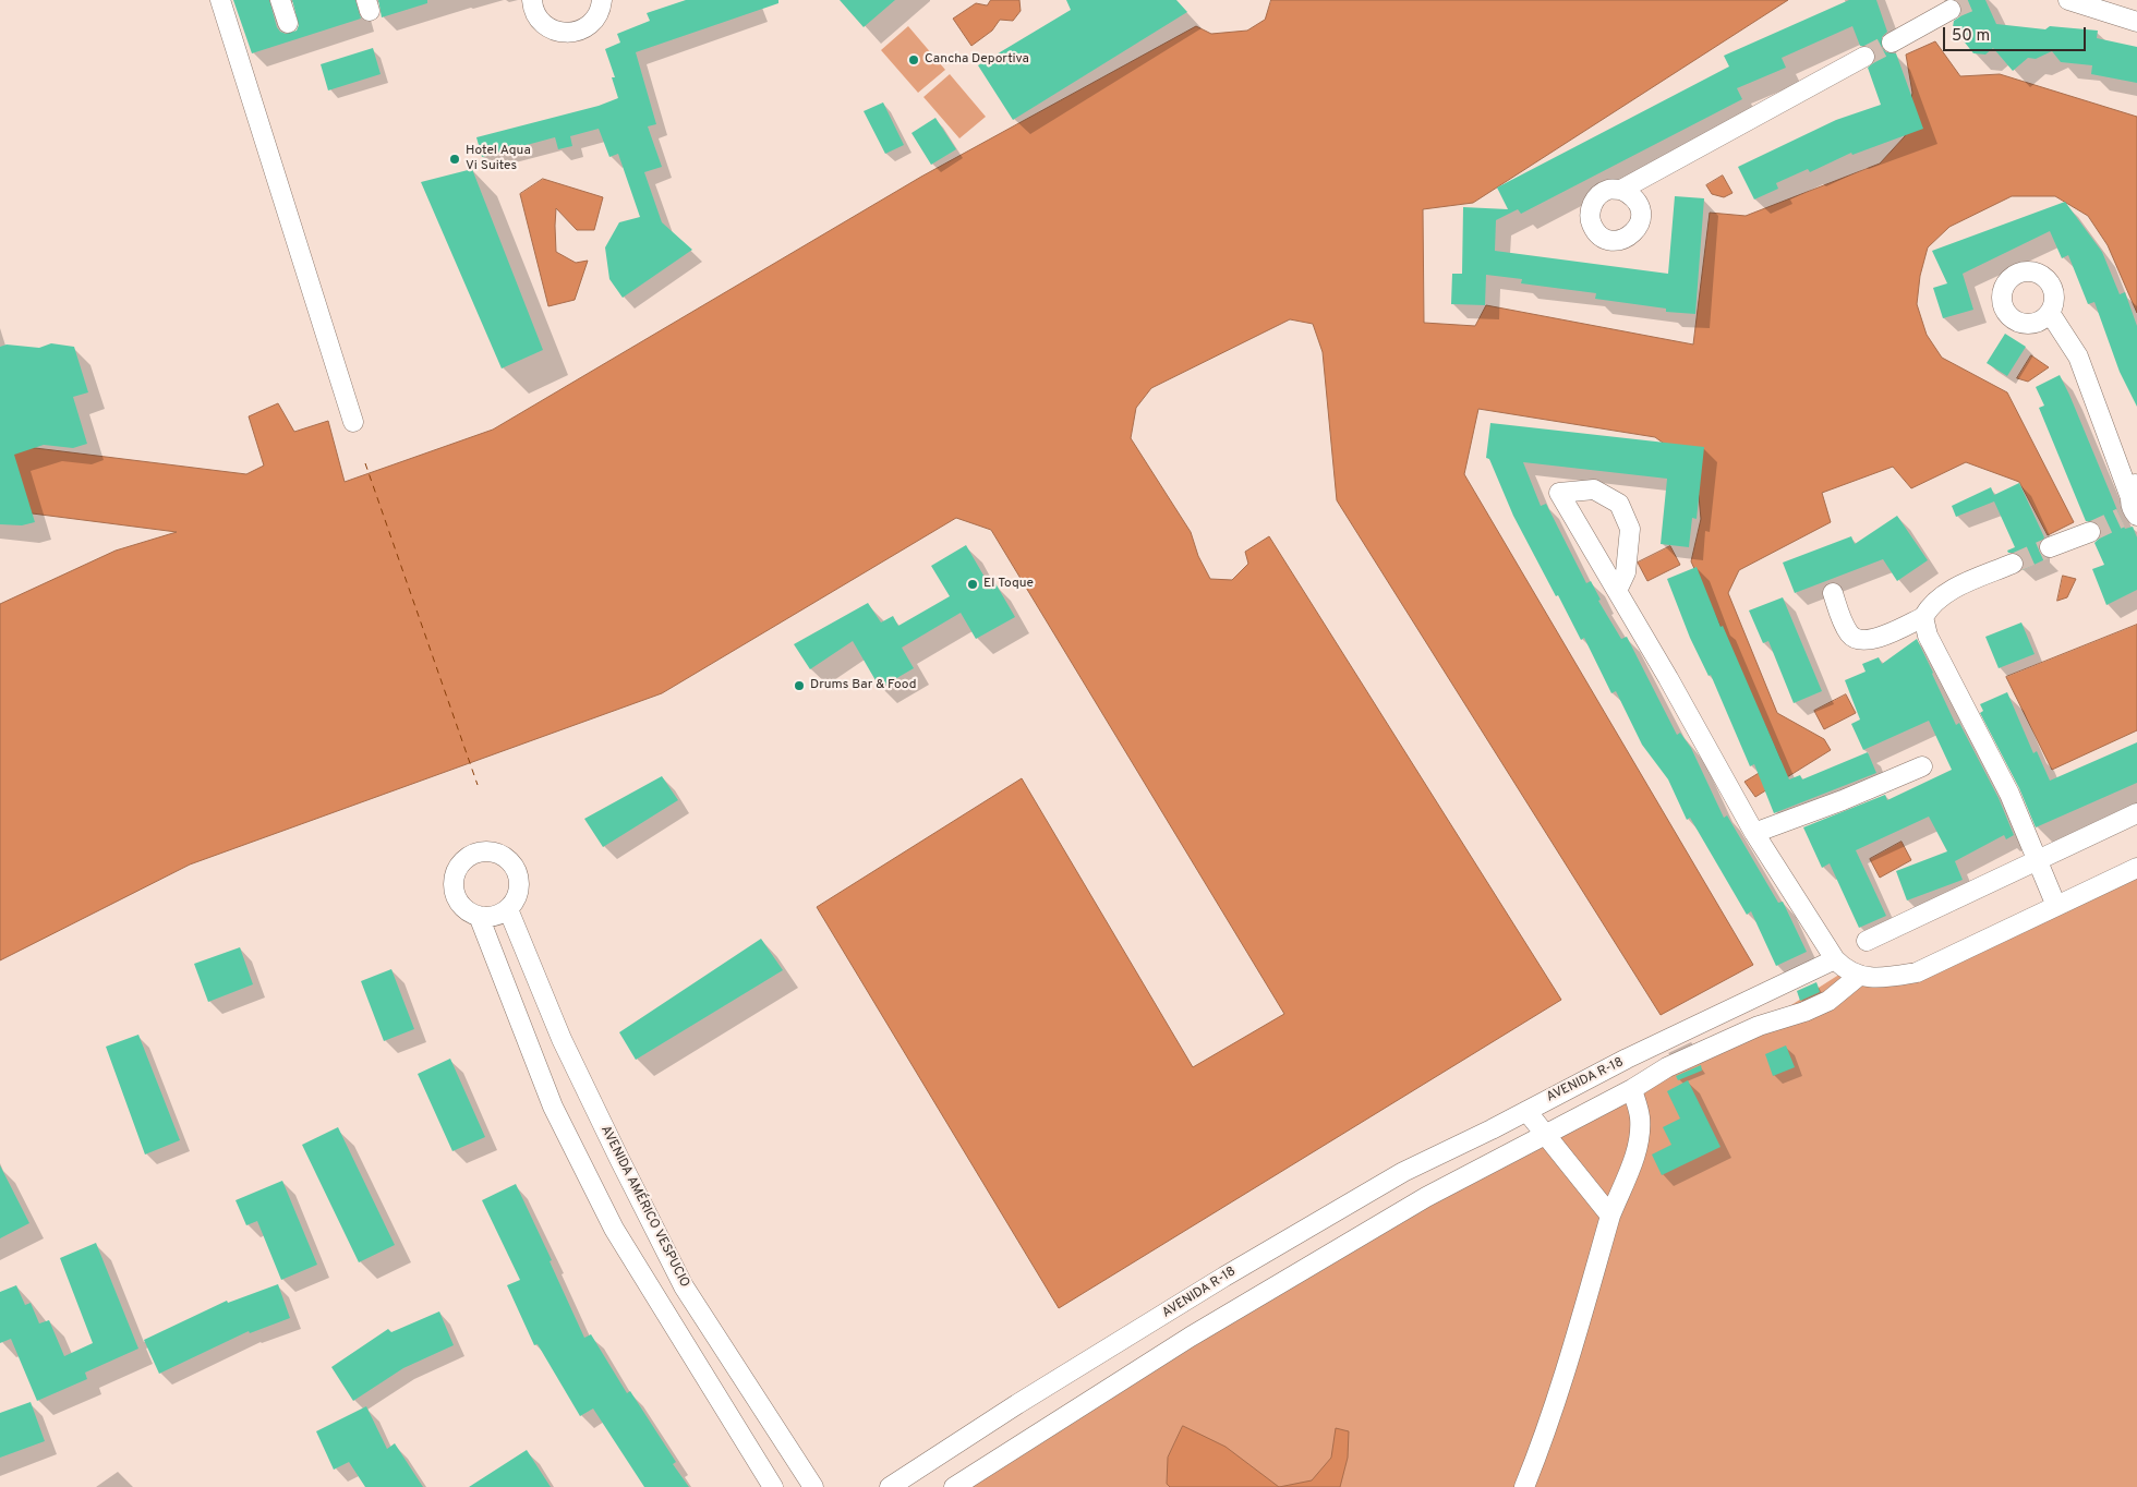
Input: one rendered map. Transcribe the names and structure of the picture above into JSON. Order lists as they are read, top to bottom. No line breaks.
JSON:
{"streets":{"street":["AVENIDA R-18","AVENIDA AMÉRICO VESPUCIO"]},"places":["Cancha Deportiva","Hotel Aqua Vi Suites","El Toque","Drums Bar & Food"],"scale_bar":"50 m"}
